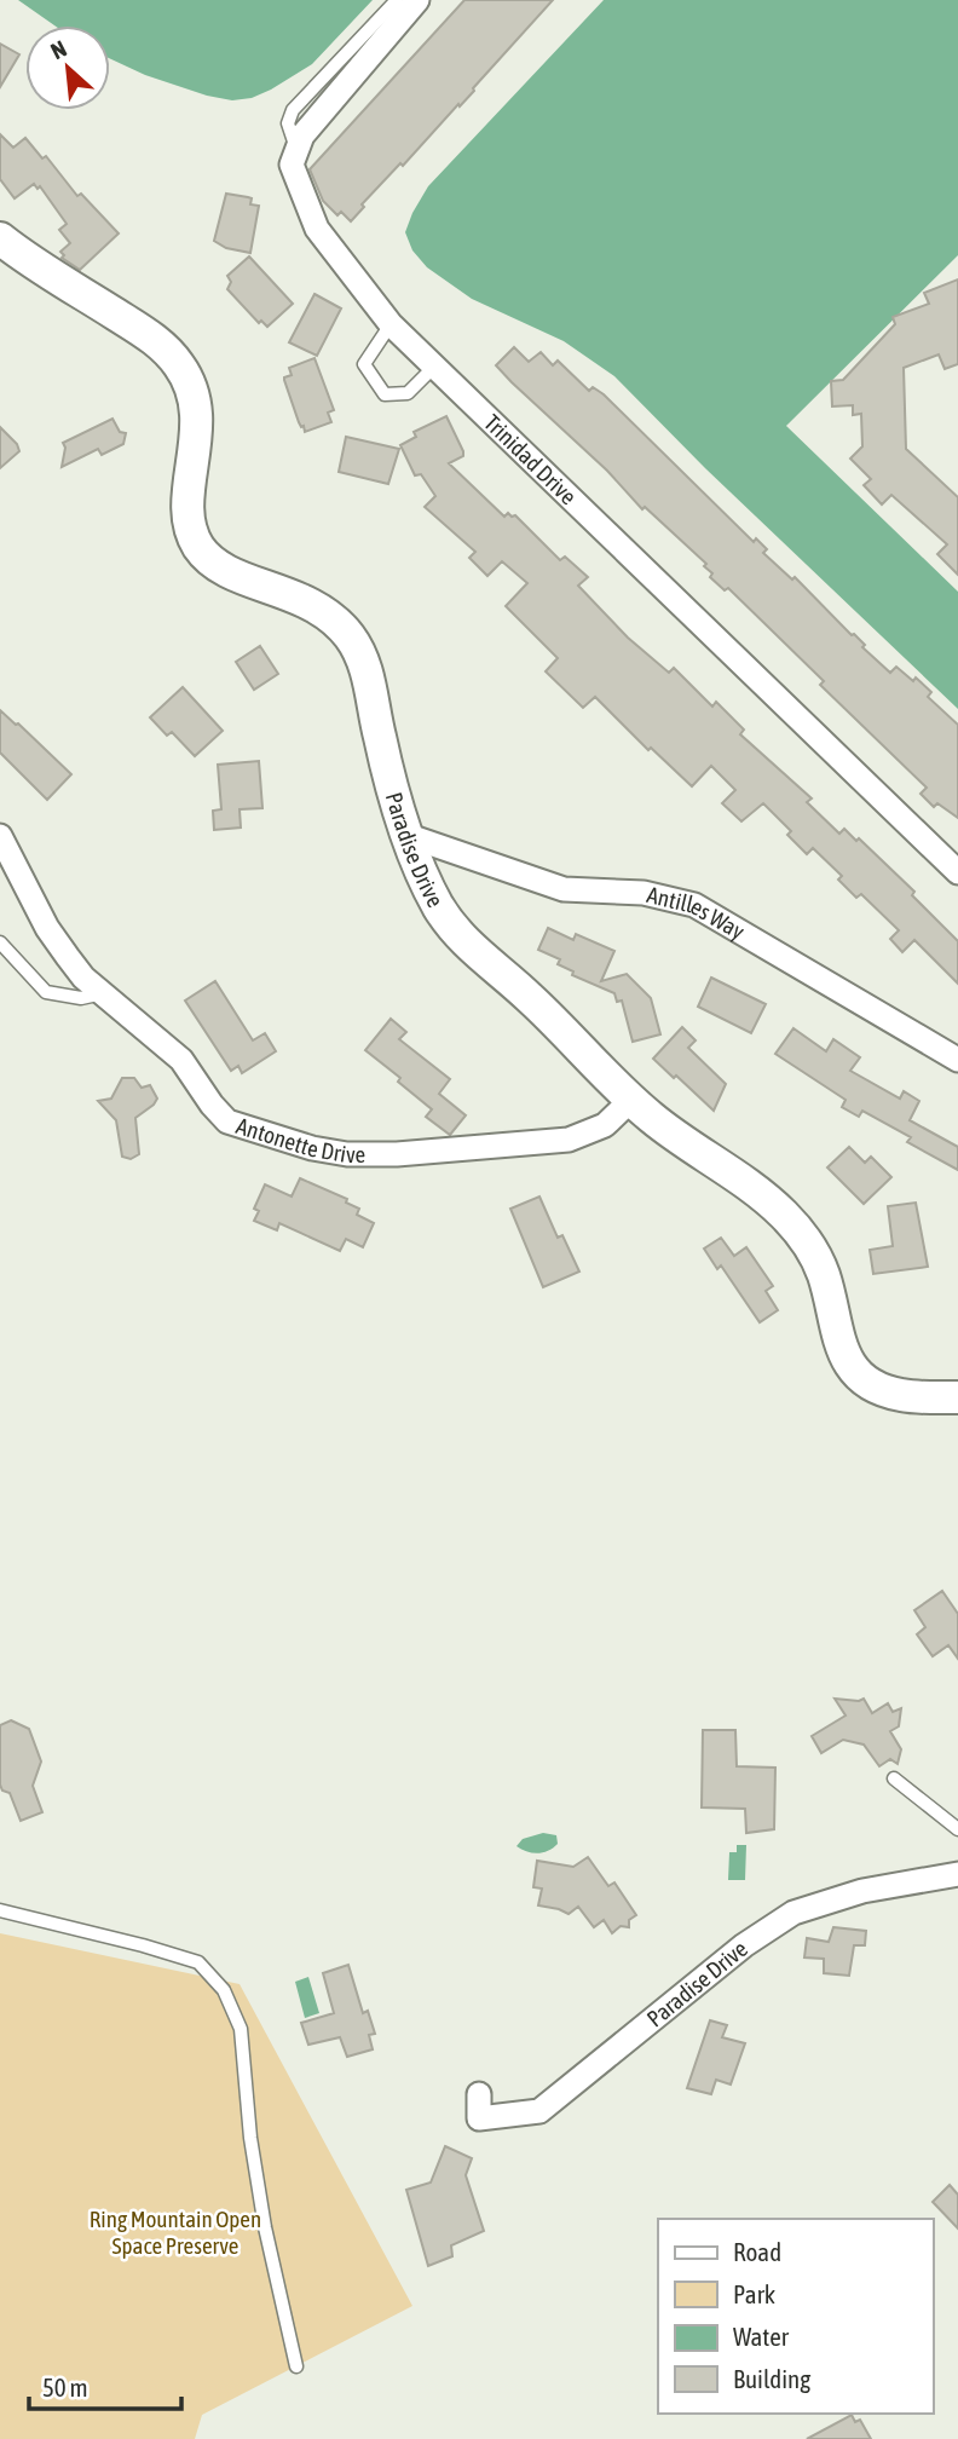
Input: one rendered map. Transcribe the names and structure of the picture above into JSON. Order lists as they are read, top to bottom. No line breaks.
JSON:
{"streets":{"street":["Trinidad Drive","Paradise Drive","Antilles Way","Antonette Drive"]},"crossings":[["Paradise Drive","Antilles Way"],["Paradise Drive","Antonette Drive"]],"parks":["Ring Mountain Open Space Preserve"],"legend":["Road","Park","Water","Building"],"scale_bar":"50 m","north":"top left"}
